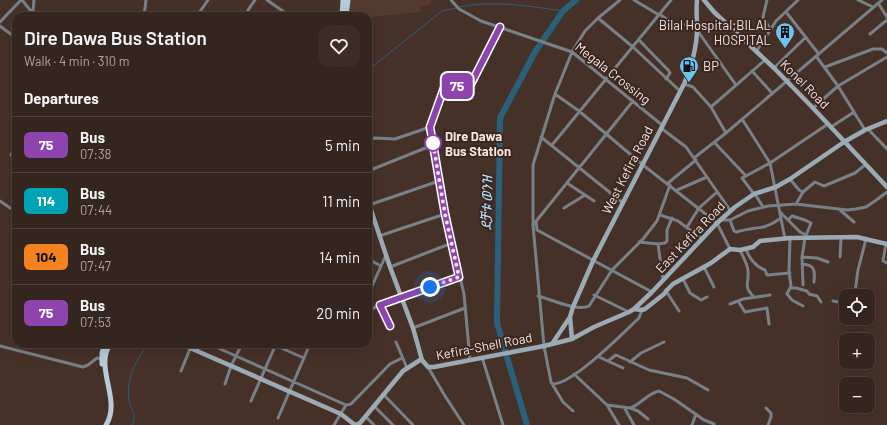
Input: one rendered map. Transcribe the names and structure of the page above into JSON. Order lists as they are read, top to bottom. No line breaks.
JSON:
{"streets":{"main road":["Konel Road","West Kefira Road","East Kefira Road","Kefira-Shell Road"],"street":["Megala Crossing"]},"crossings":[["Megala Crossing","West Kefira Road"],["Megala Crossing","East Kefira Road"],["Konel Road","East Kefira Road"],["West Kefira Road","East Kefira Road"],["West Kefira Road","Kefira-Shell Road"],["East Kefira Road","Kefira-Shell Road"]],"water":["ደቻቱ ወንዝ"],"places":{"building":["Bilal Hospital;BILAL HOSPITAL"],"fuel station":["BP"],"other":["Dire Dawa Bus Station"]},"lines":["bus line 75"],"page":{"on_map":"75","heading":[["Dire Dawa Bus Station","Walk · 4 min · 310 m"],"Departures"],"list":[{"mark":"75","name":"Bus","note":"07:38","value":"5 min"},{"mark":"114","name":"Bus","note":"07:44","value":"11 min"},{"mark":"104","name":"Bus","note":"07:47","value":"14 min"},{"mark":"75","name":"Bus","note":"07:53","value":"20 min"}],"map_buttons":["+","−"]}}
